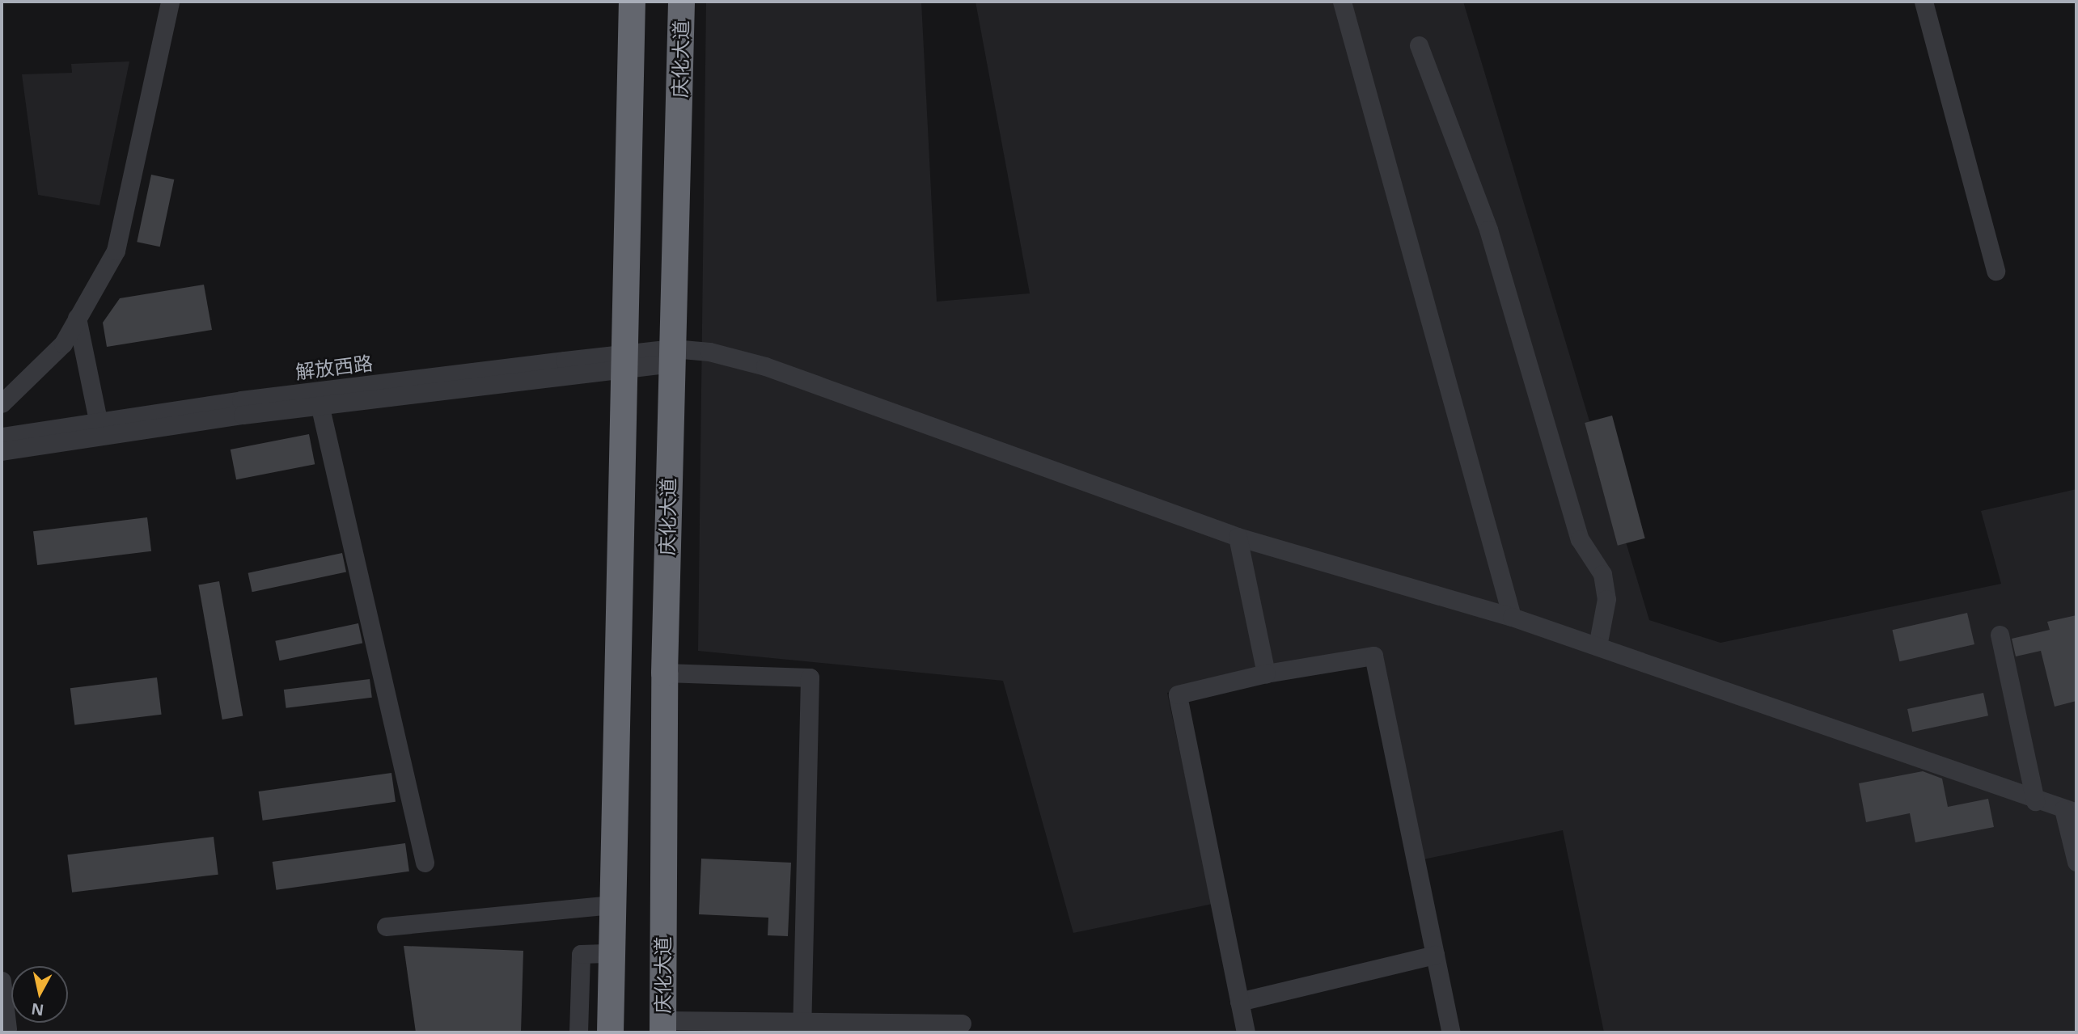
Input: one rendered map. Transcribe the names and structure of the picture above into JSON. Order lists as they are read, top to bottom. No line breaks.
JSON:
{"streets":{"highway":["庆化大道"],"street":["解放西路"]},"crossings":[["庆化大道","解放西路"]],"north":"bottom"}
